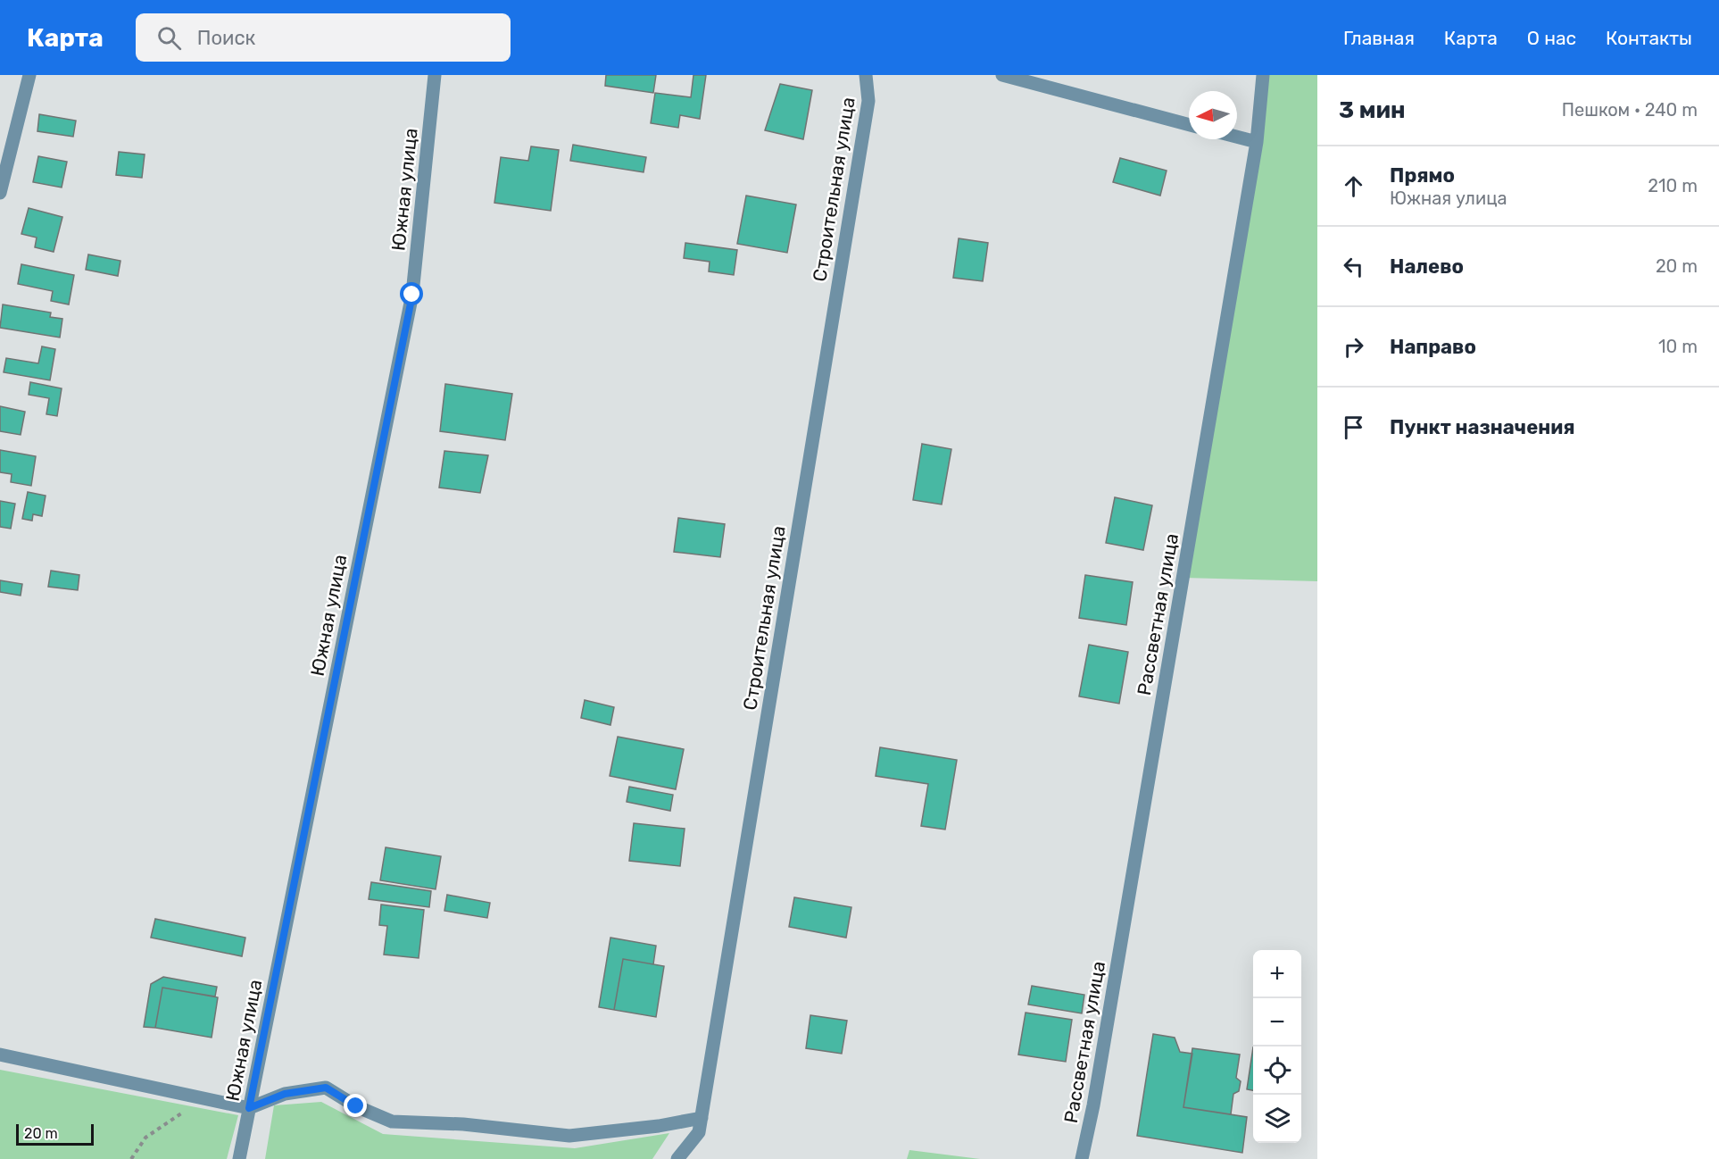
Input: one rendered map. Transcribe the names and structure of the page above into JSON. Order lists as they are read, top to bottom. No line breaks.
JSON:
{"streets":{"street":["Южная улица","Строительная улица","Рассветная улица"]},"scale_bar":"20 m","north":"left","page":{"header":"Карта","search":"Поиск","nav":["Главная","Карта","О нас","Контакты"],"heading":["3 мин","Пешком · 240 m"],"list":[["Прямо","Южная улица","210 m"],["Налево","20 m"],["Направо","10 m"],"Пункт назначения"],"map_buttons":["+","−"],"scale":"20 m"}}
